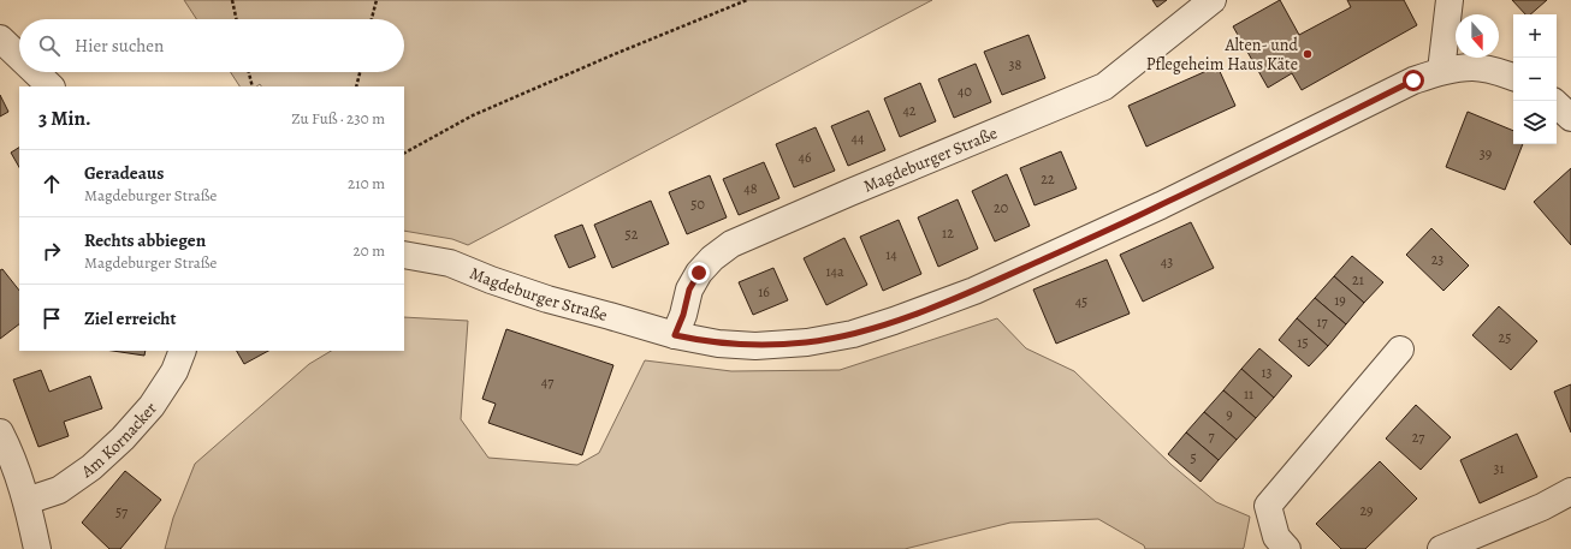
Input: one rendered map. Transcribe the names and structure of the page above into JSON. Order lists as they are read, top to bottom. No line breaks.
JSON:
{"streets":{"street":["Magdeburger Straße","Am Kornacker"]},"places":["Alten- und Pflegeheim Haus Käte"],"house_numbers":["38","40","42","44","39","46","22","48","50","20","12","52","14","23","43","14a","21","16","19","45","17","25","15","13","47","11","9","7","27","5","31","29","57"],"north":"bottom","page":{"map_buttons":["+","−"],"search":"Hier suchen","heading":["3 Min.","Zu Fuß · 230 m"],"list":[["Geradeaus","Magdeburger Straße","210 m"],["Rechts abbiegen","Magdeburger Straße","20 m"],"Ziel erreicht"]}}
